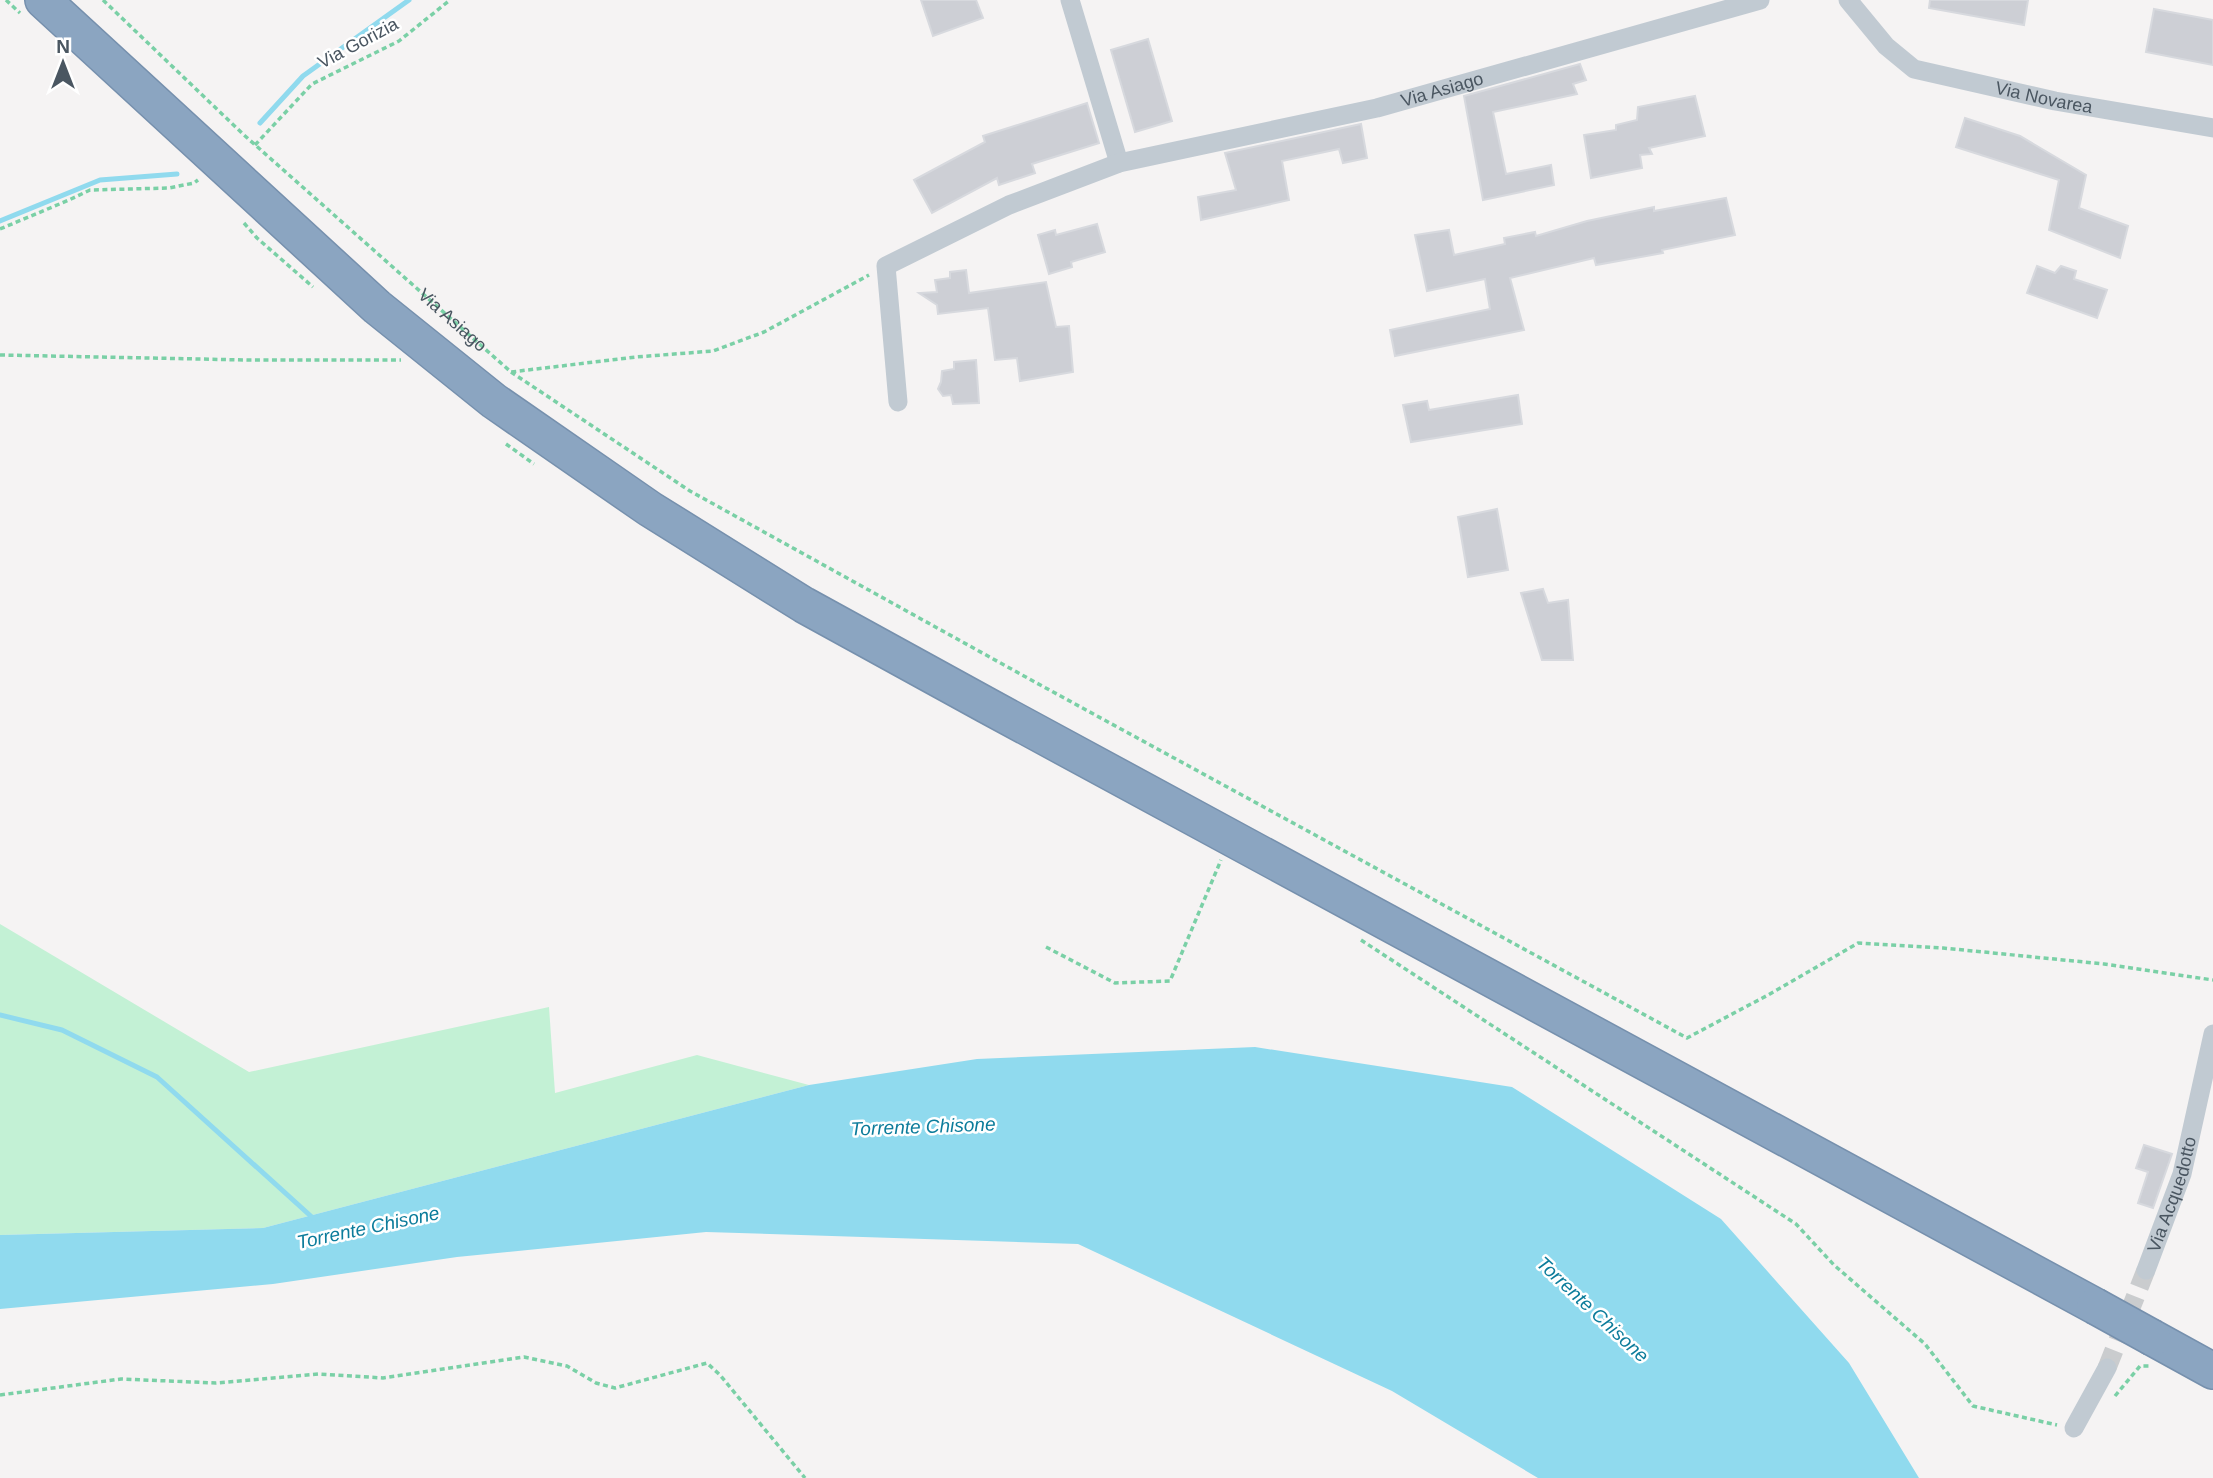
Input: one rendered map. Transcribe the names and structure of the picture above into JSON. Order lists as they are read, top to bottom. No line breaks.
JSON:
{"streets":{"street":["Via Asiago","Via Novarea","Via Acquedotto"],"path":["Via Gorizia"]},"crossings":[["Via Gorizia","Via Asiago"]],"water":["Torrente Chisone"],"north":"top"}
